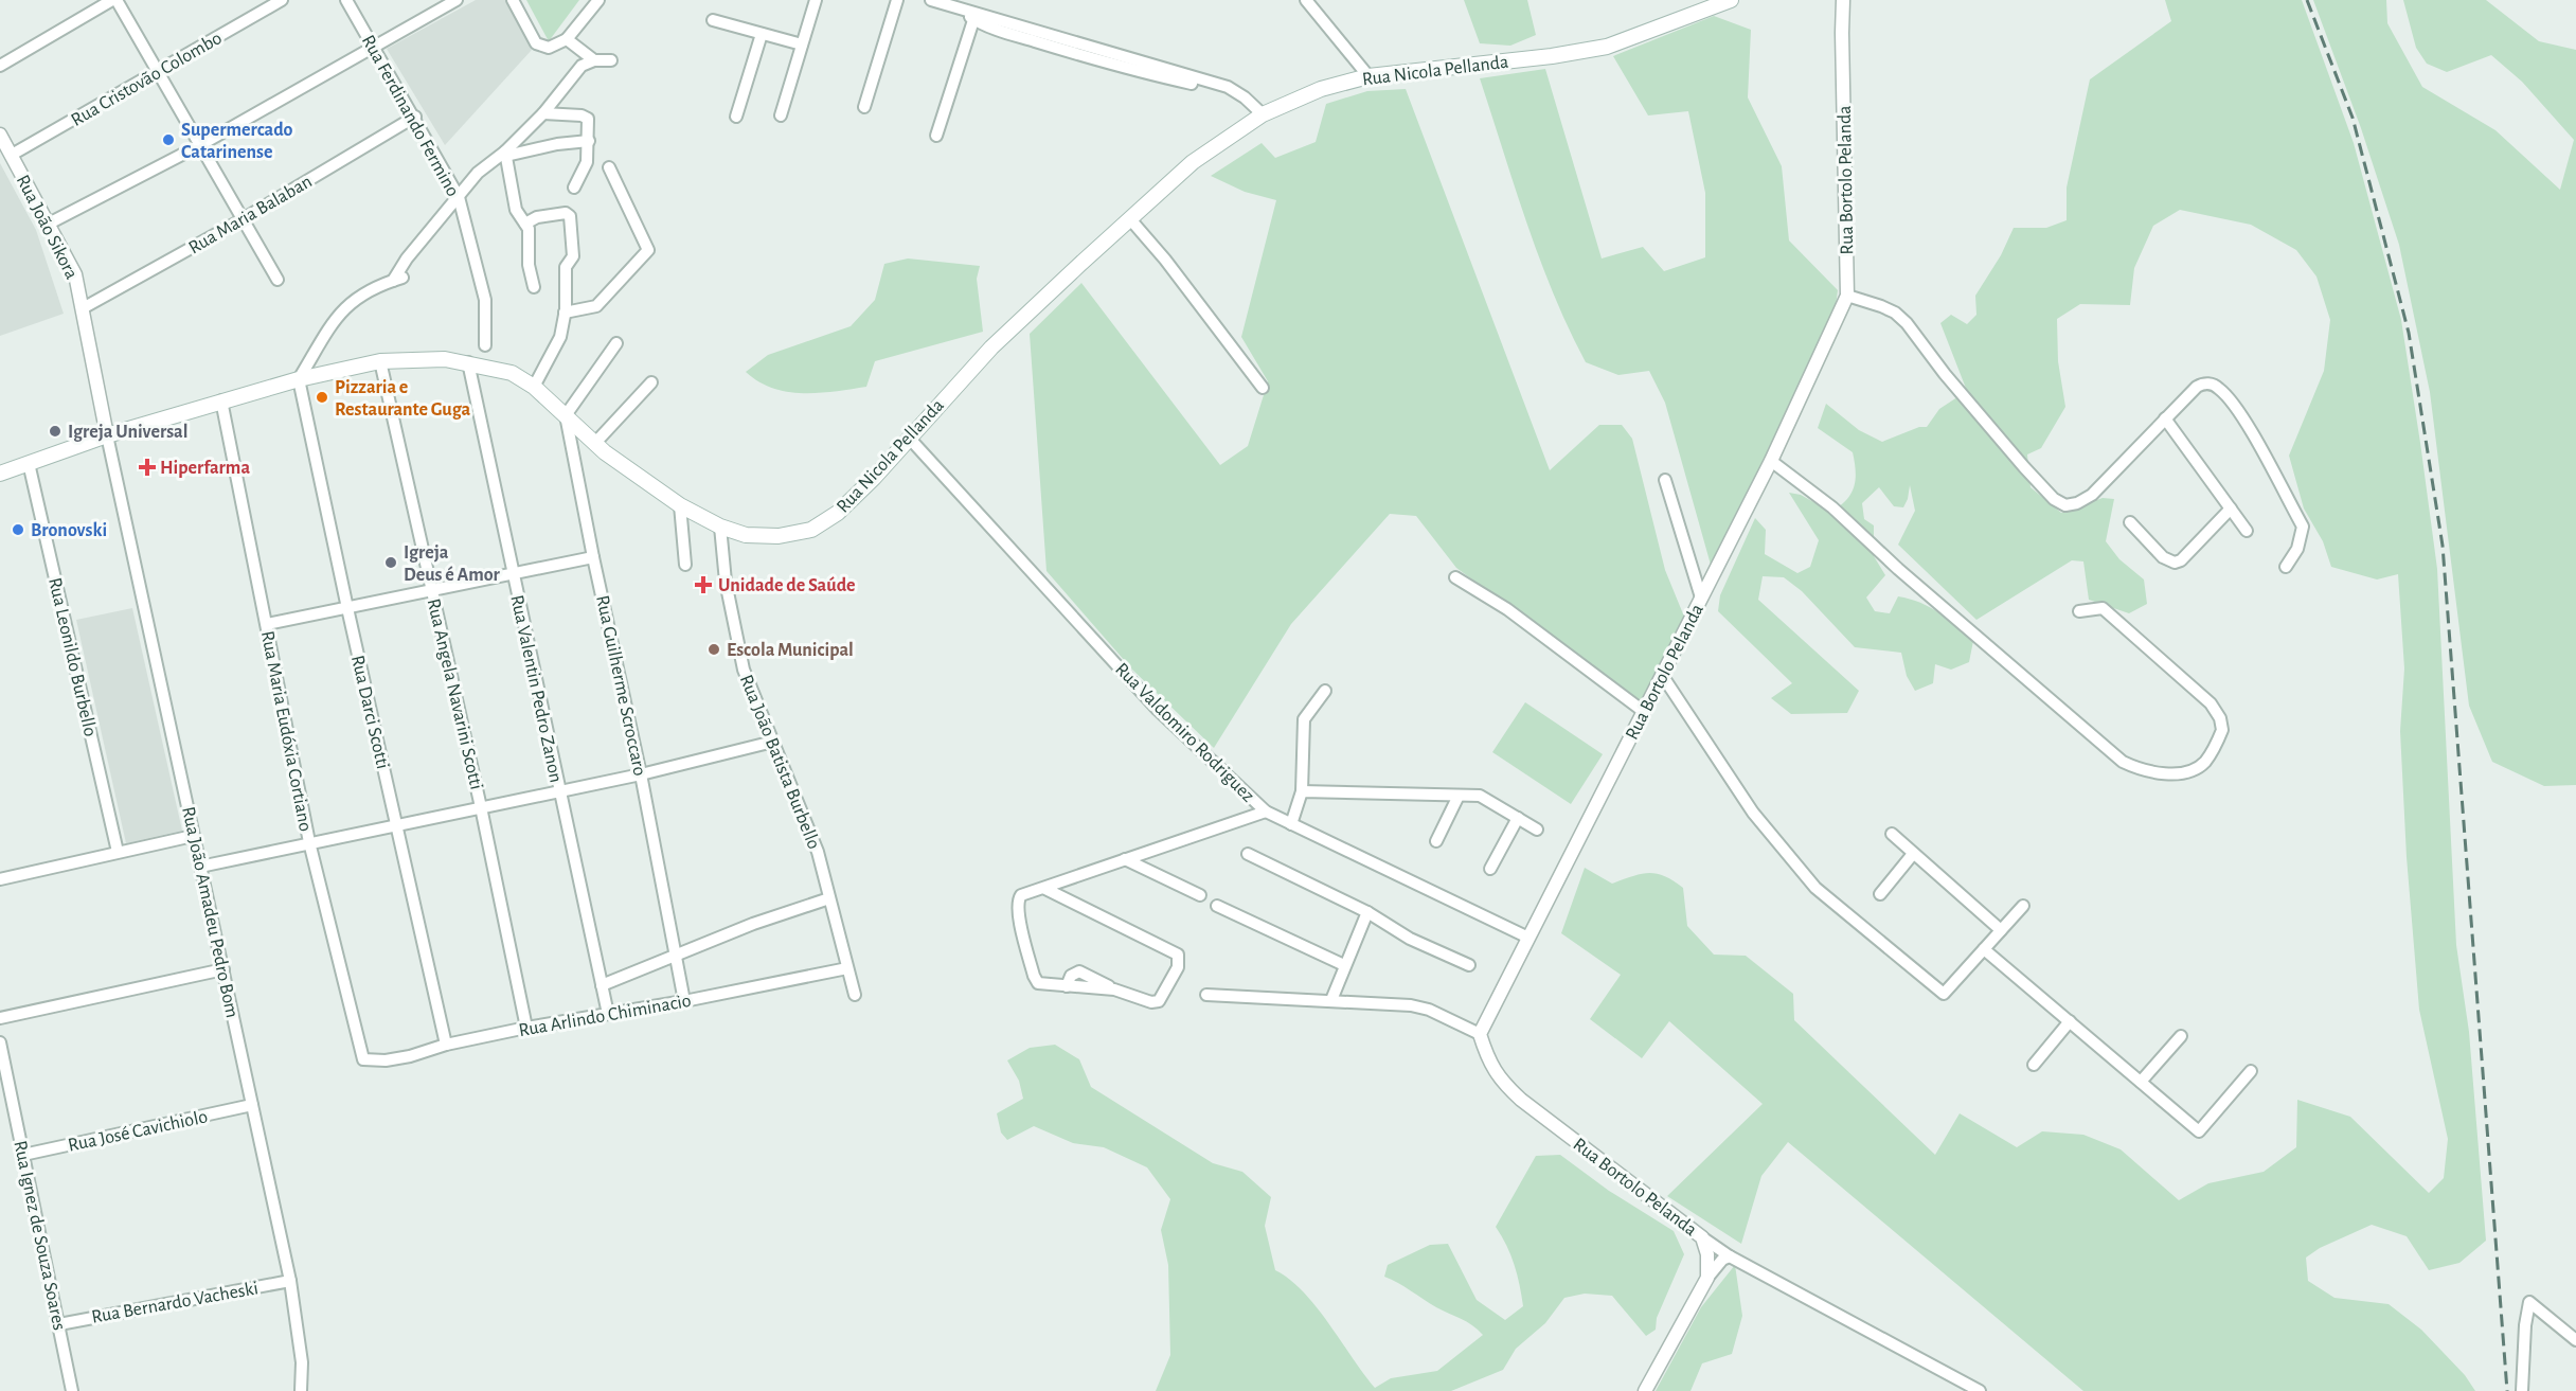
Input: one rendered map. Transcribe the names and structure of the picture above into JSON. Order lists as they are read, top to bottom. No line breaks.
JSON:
{"streets":{"main road":["Rua Nicola Pellanda"],"street":["Rua Cristovão Colombo","Rua Ferdinando Fermino","Rua Bortolo Pelanda","Rua Maria Balaban","Rua João Sikora","Rua Leonildo Burbello","Rua Guilherme Scroccaro","Rua Valentin Pedro Zanon","Rua Angela Navarini Scotti","Rua Darci Scotti","Rua Maria Eudóxia Cortiano","Rua Valdomiro Rodriguez","Rua João Batista Burbello","Rua João Amadeu Pedro Bom","Rua Arlindo Chiminacio","Rua José Cavichiolo","Rua Ignez de Souza Soares","Rua Bernardo Vacheski"]},"crossings":[["Rua Nicola Pellanda","Rua João Sikora"],["Rua Nicola Pellanda","Rua Leonildo Burbello"],["Rua Nicola Pellanda","Rua Guilherme Scroccaro"],["Rua Nicola Pellanda","Rua Valentin Pedro Zanon"],["Rua Nicola Pellanda","Rua Angela Navarini Scotti"],["Rua Nicola Pellanda","Rua Darci Scotti"],["Rua Nicola Pellanda","Rua Maria Eudóxia Cortiano"],["Rua Nicola Pellanda","Rua Valdomiro Rodriguez"],["Rua Nicola Pellanda","Rua João Batista Burbello"],["Rua Nicola Pellanda","Rua João Amadeu Pedro Bom"],["Rua Cristovão Colombo","Rua João Sikora"],["Rua Ferdinando Fermino","Rua Maria Balaban"],["Rua Bortolo Pelanda","Rua Valdomiro Rodriguez"],["Rua Maria Balaban","Rua João Sikora"],["Rua João Sikora","Rua João Amadeu Pedro Bom"],["Rua Guilherme Scroccaro","Rua Arlindo Chiminacio"],["Rua Valentin Pedro Zanon","Rua Arlindo Chiminacio"],["Rua Angela Navarini Scotti","Rua Arlindo Chiminacio"],["Rua Darci Scotti","Rua Arlindo Chiminacio"],["Rua Maria Eudóxia Cortiano","Rua Arlindo Chiminacio"],["Rua João Batista Burbello","Rua Arlindo Chiminacio"],["Rua João Amadeu Pedro Bom","Rua José Cavichiolo"],["Rua João Amadeu Pedro Bom","Rua Bernardo Vacheski"],["Rua José Cavichiolo","Rua Ignez de Souza Soares"],["Rua Ignez de Souza Soares","Rua Bernardo Vacheski"]],"places":{"other":["Supermercado Catarinense","Pizzaria e Restaurante Guga","Igreja Universal","Bronovski","Igreja Deus é Amor","Escola Municipal"],"health":["Hiperfarma","Unidade de Saúde"]}}
